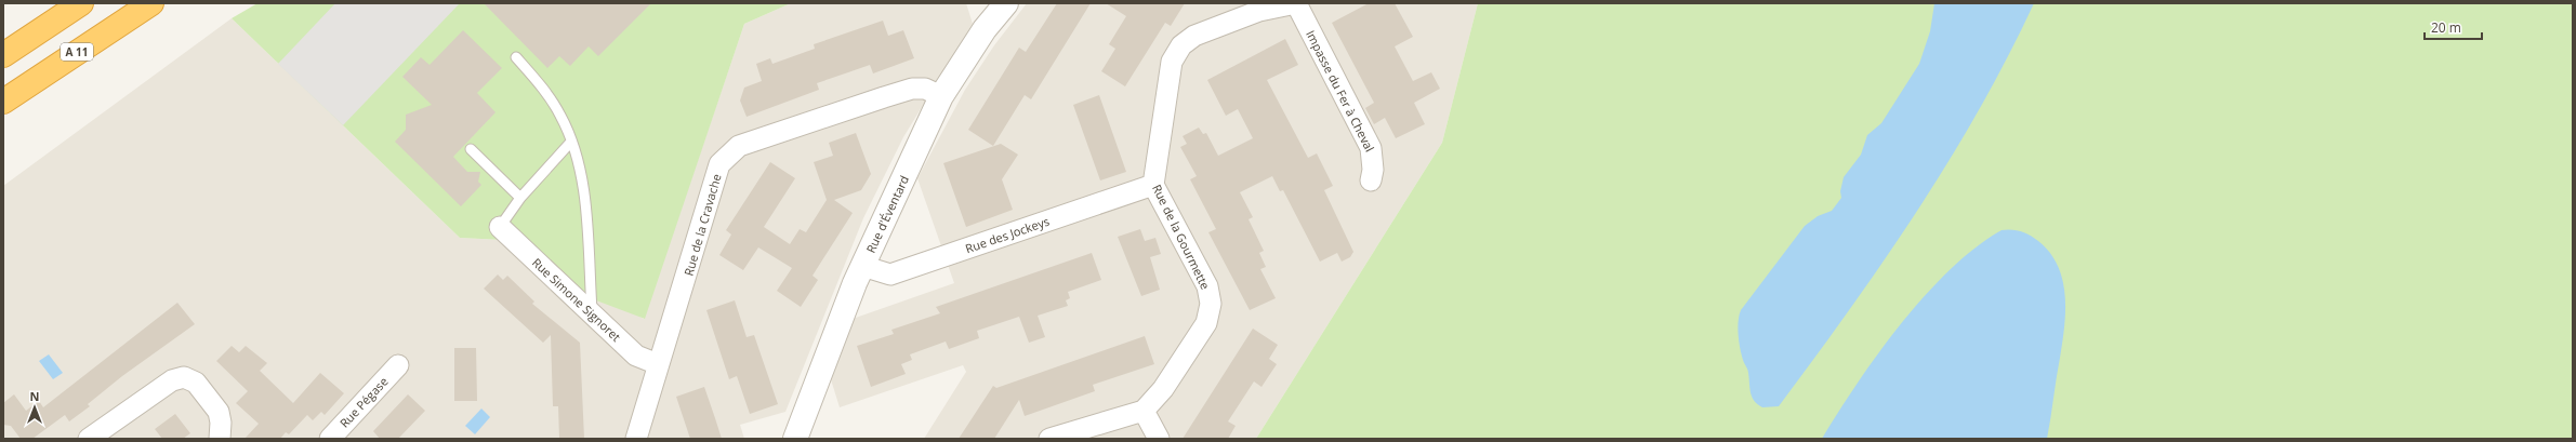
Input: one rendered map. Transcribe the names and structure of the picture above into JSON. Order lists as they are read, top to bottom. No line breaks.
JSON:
{"streets":{"highway":["A 11"],"street":["Impasse du Fer à Cheval","Rue d'Éventard","Rue de la Cravache","Rue des Jockeys","Rue de la Gourmette","Rue Simone Signoret","Rue Pégase"]},"crossings":[["Impasse du Fer à Cheval","Rue de la Gourmette"],["Rue d'Éventard","Rue de la Cravache"],["Rue d'Éventard","Rue des Jockeys"],["Rue de la Cravache","Rue Simone Signoret"],["Rue des Jockeys","Rue de la Gourmette"]],"scale_bar":"20 m","north":"top"}
